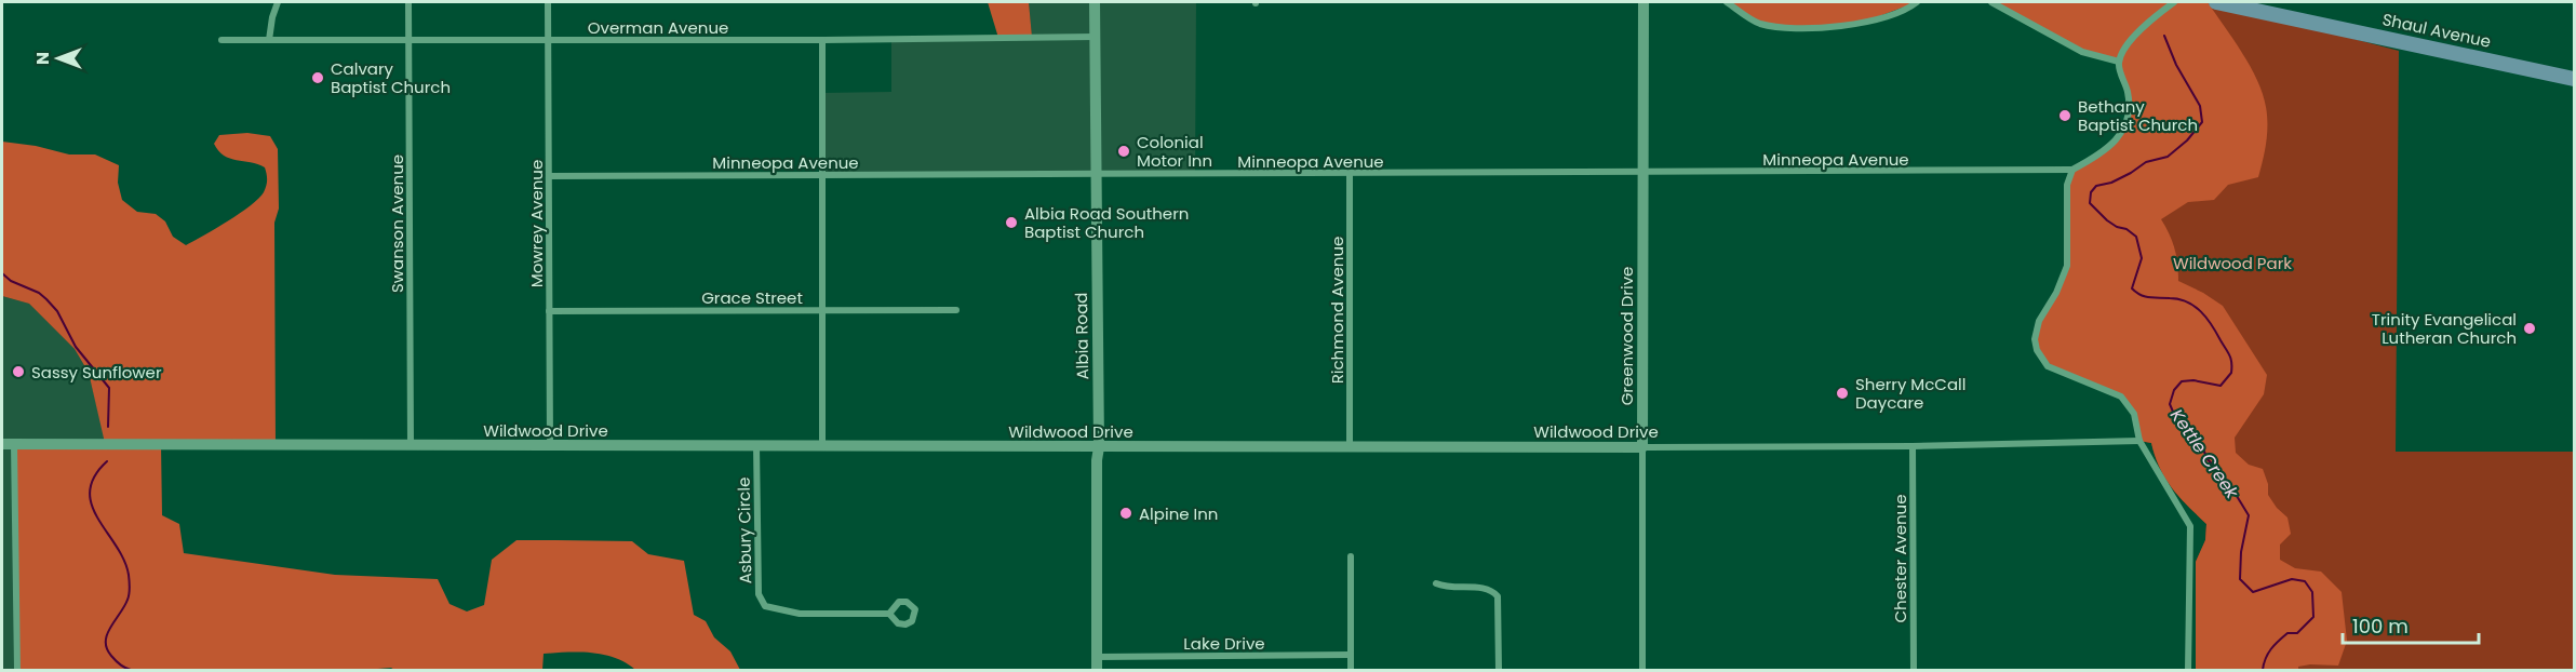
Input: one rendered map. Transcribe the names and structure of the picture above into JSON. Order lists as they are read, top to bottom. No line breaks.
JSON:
{"streets":{"main road":["Shaul Avenue"],"street":["Overman Avenue","Minneopa Avenue","Swanson Avenue","Mowrey Avenue","Grace Street","Richmond Avenue","Albia Road","Greenwood Drive","Wildwood Drive","Asbury Circle","Chester Avenue","Lake Drive"]},"crossings":[["Overman Avenue","Swanson Avenue"],["Overman Avenue","Mowrey Avenue"],["Overman Avenue","Albia Road"],["Minneopa Avenue","Mowrey Avenue"],["Minneopa Avenue","Richmond Avenue"],["Minneopa Avenue","Albia Road"],["Minneopa Avenue","Greenwood Drive"],["Swanson Avenue","Wildwood Drive"],["Mowrey Avenue","Grace Street"],["Mowrey Avenue","Wildwood Drive"],["Richmond Avenue","Wildwood Drive"],["Albia Road","Wildwood Drive"],["Albia Road","Lake Drive"],["Greenwood Drive","Wildwood Drive"],["Wildwood Drive","Asbury Circle"],["Wildwood Drive","Chester Avenue"]],"water":["Kettle Creek"],"parks":["Wildwood Park"],"places":["Calvary Baptist Church","Bethany Baptist Church","Colonial Motor Inn","Albia Road Southern Baptist Church","Trinity Evangelical Lutheran Church","Sassy Sunflower","Sherry McCall Daycare","Alpine Inn"],"scale_bar":"100 m","north":"left"}
